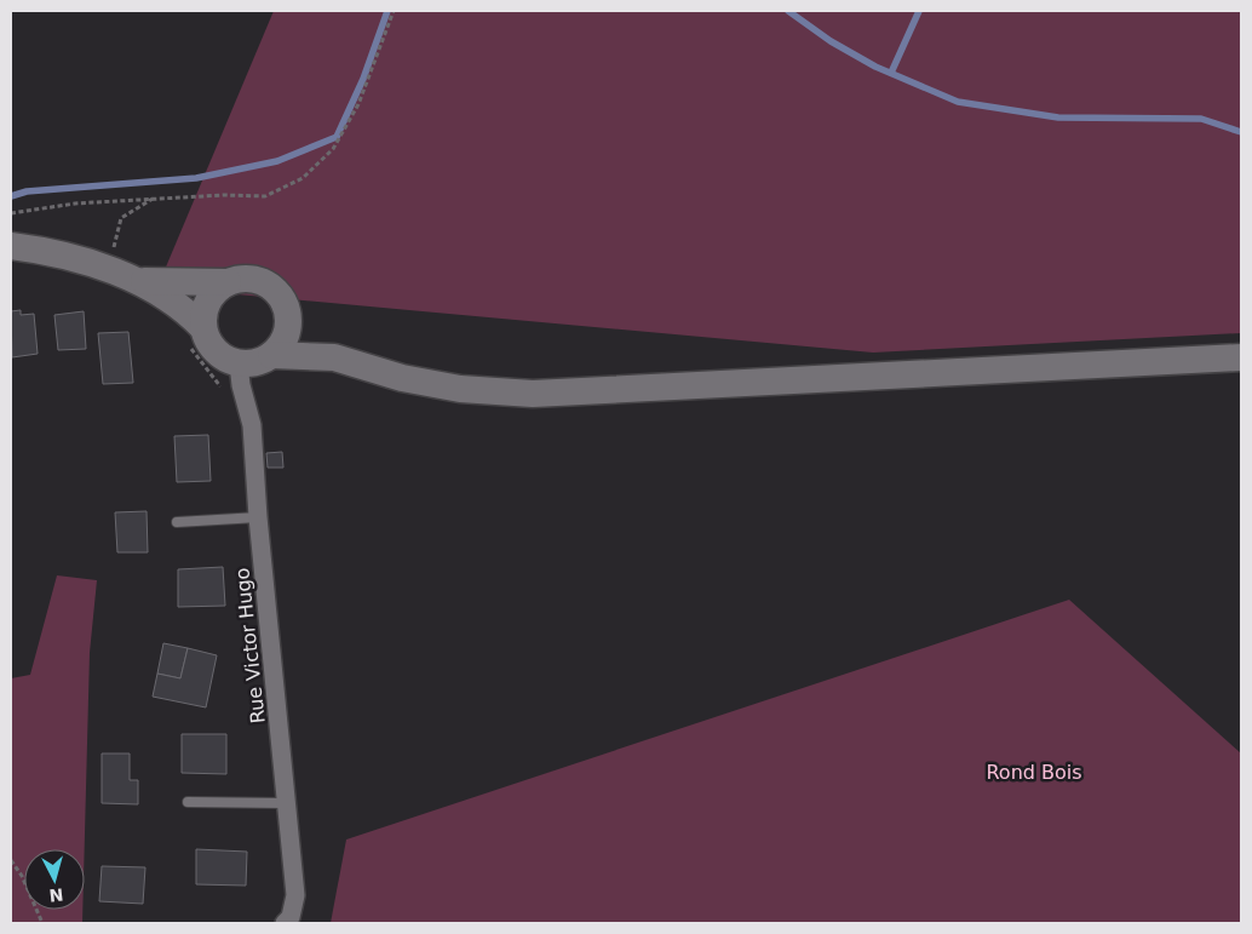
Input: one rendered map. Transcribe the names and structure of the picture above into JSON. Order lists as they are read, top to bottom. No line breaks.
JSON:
{"streets":{"street":["Rue Victor Hugo"]},"parks":["Rond Bois"],"north":"bottom"}
